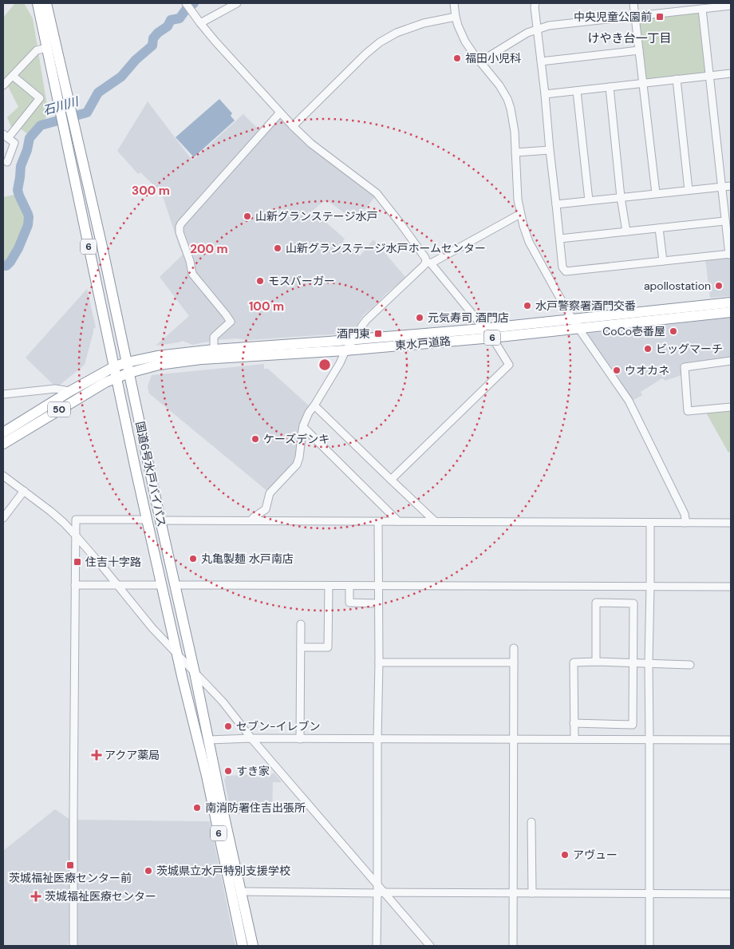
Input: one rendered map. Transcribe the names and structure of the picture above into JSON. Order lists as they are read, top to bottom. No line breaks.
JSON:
{"streets":{"highway":["6","東水戸道路","50","国道6号水戸バイパス"]},"crossings":[["東水戸道路","50"],["東水戸道路","国道6号水戸バイパス"],["50","国道6号水戸バイパス"]],"districts":["けやき台一丁目"],"water":["石川川"],"places":{"transit":["中央児童公園前","酒門東","住吉十字路","茨城福祉医療センター前"],"other":["福田小児科","山新グランステージ水戸","山新グランステージ水戸ホームセンター","モスバーガー","apollostation","水戸警察署酒門交番","元気寿司 酒門店","CoCo壱番屋","ビッグマーチ","ウオカネ","ケーズデンキ","丸亀製麺 水戸南店","セブン-イレブン","すき家","南消防署住吉出張所","アヴュー","茨城県立水戸特別支援学校"],"health":["アクア薬局","茨城福祉医療センター"]},"rings":["300 m","200 m","100 m"]}
